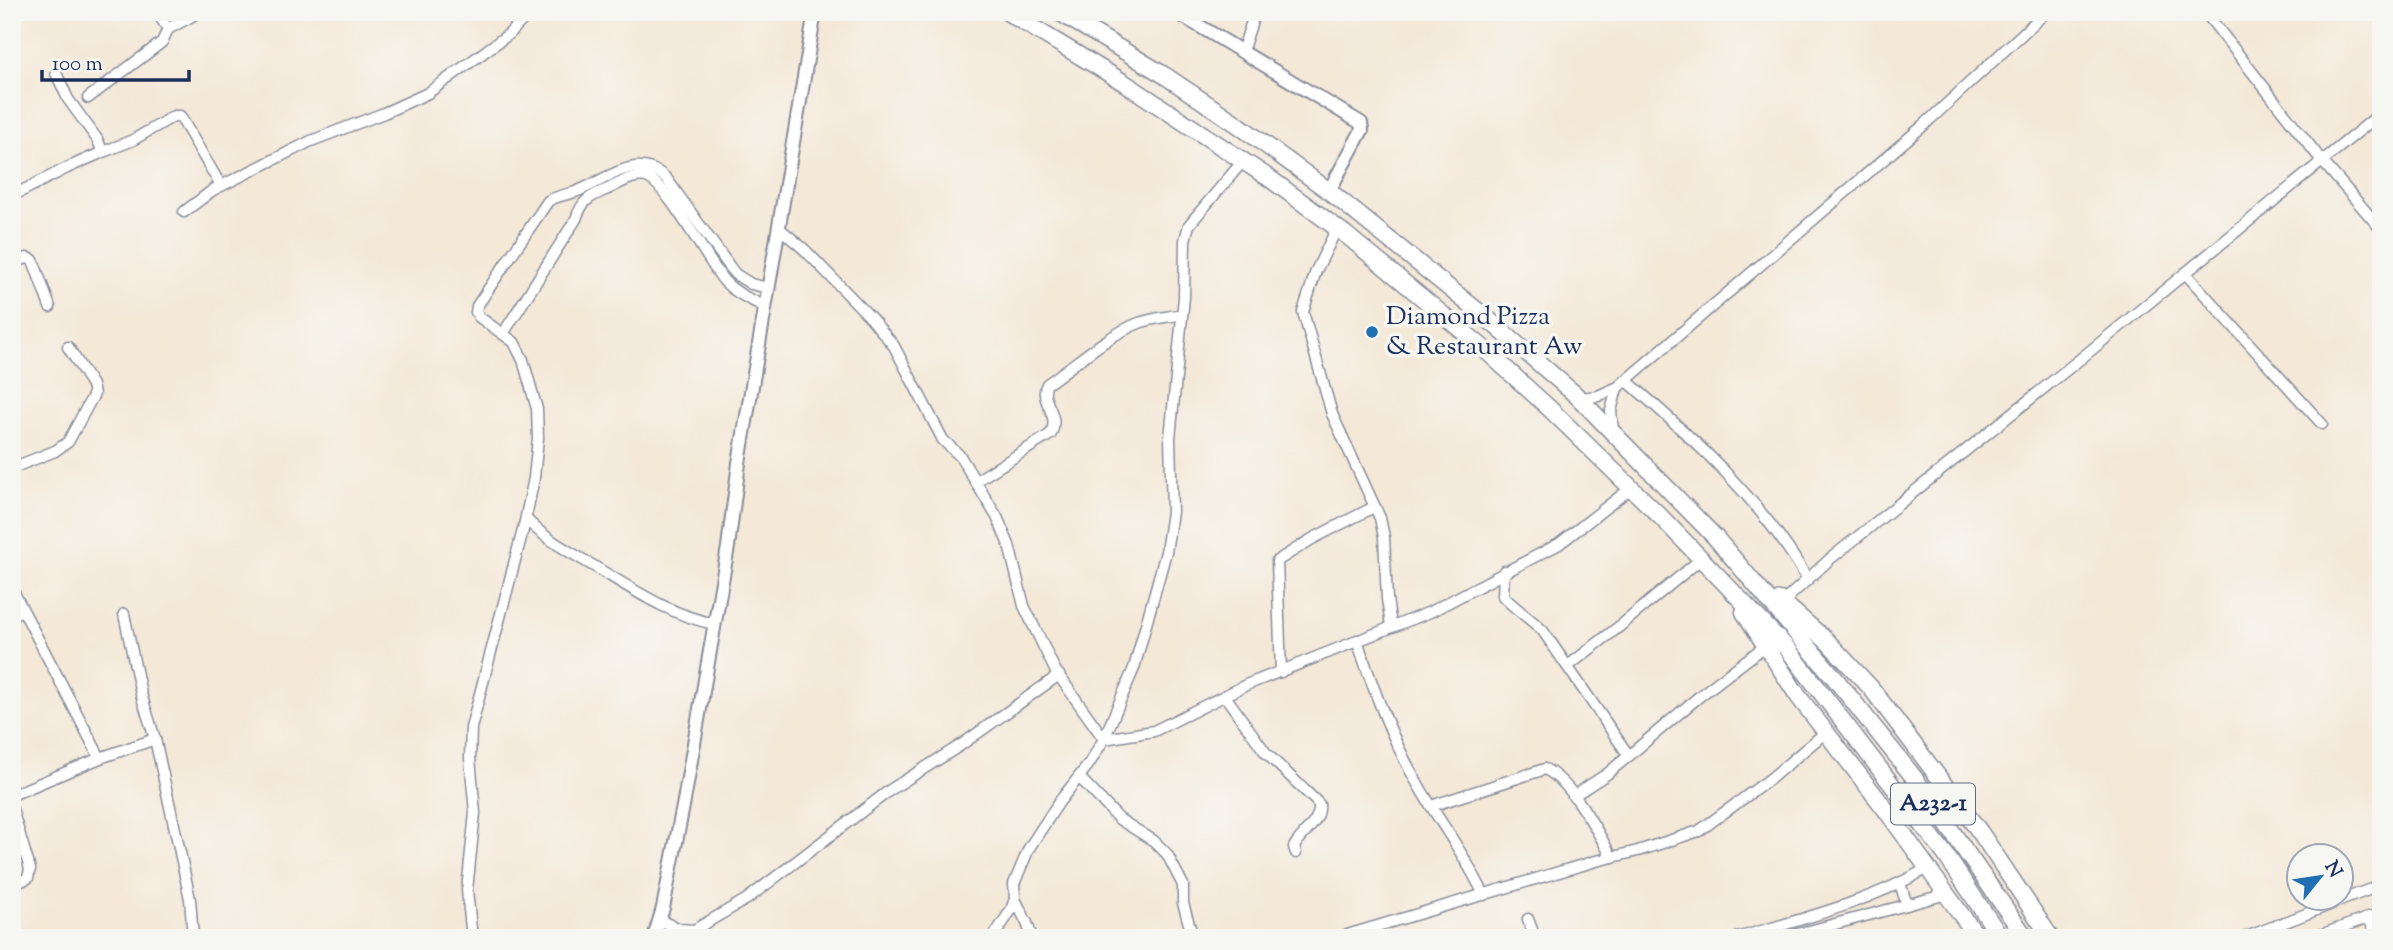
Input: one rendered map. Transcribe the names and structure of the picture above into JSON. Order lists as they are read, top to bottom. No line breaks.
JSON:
{"streets":{"highway":["A232-1"]},"places":["Diamond Pizza & Restaurant Aw"],"scale_bar":"100 m","north":"top right"}
